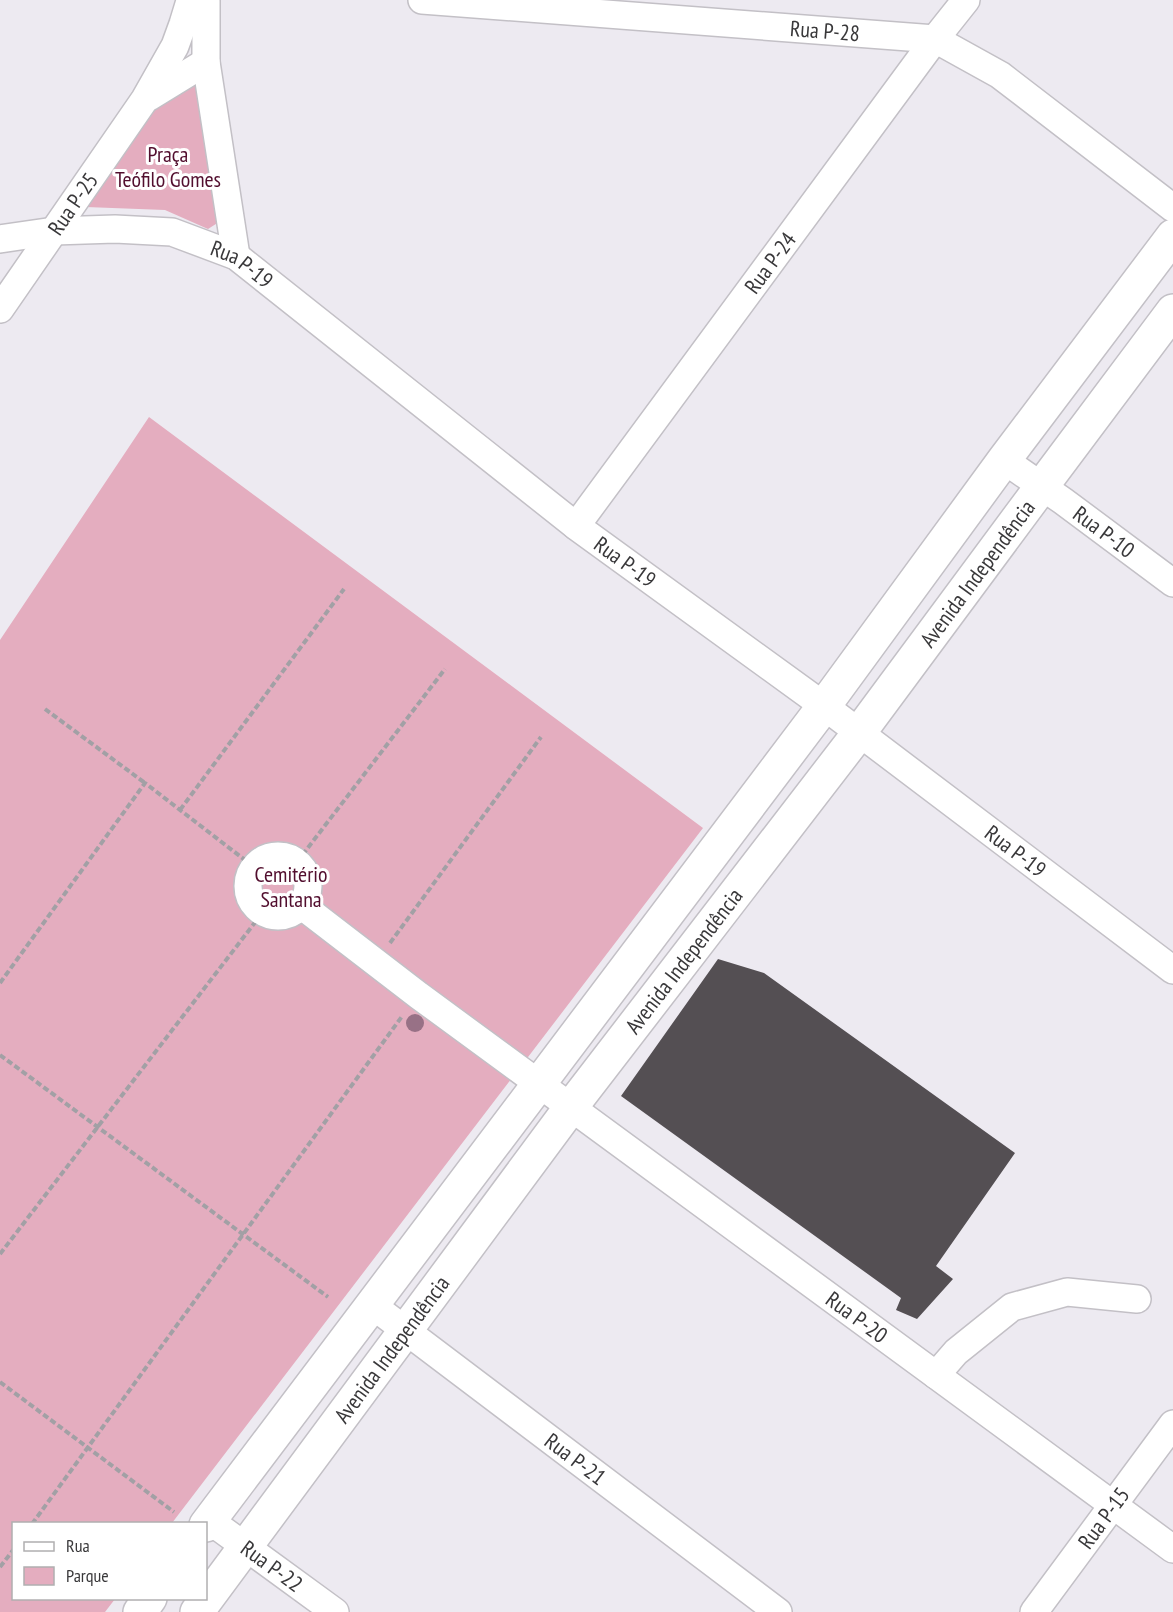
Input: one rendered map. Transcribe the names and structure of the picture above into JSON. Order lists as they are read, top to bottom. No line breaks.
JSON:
{"streets":{"main road":["Avenida Independência"],"street":["Rua P-28","Rua P-25","Rua P-24","Rua P-19","Rua P-10","Rua P-20","Rua P-21","Rua P-15","Rua P-22"]},"crossings":[["Rua P-28","Rua P-24"],["Rua P-25","Rua P-19"],["Rua P-24","Rua P-19"],["Rua P-19","Avenida Independência"],["Rua P-10","Avenida Independência"],["Avenida Independência","Rua P-20"],["Avenida Independência","Rua P-21"],["Avenida Independência","Rua P-22"],["Rua P-20","Rua P-15"]],"parks":["Praça Teófilo Gomes","Cemitério Santana"],"legend":["Rua","Parque"]}
